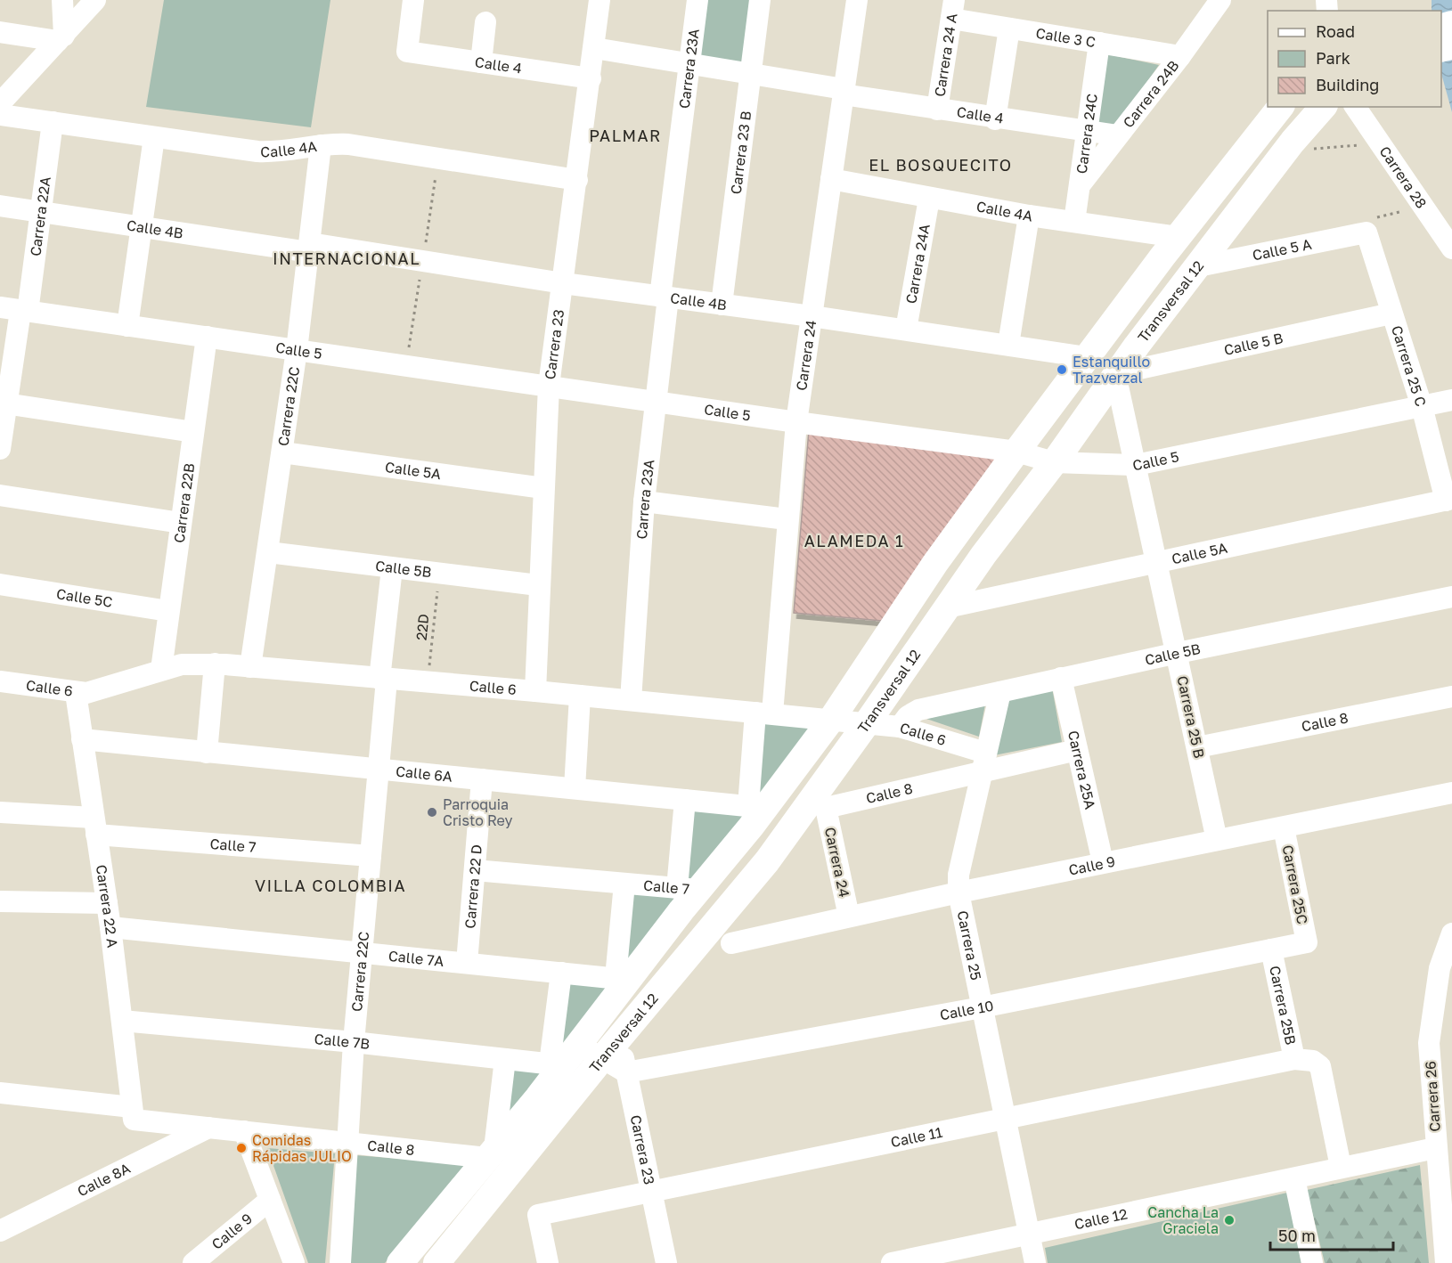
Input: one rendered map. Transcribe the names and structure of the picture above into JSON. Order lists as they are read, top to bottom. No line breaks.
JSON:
{"streets":{"main road":["Transversal 12"],"street":["Calle 3 C","Carrera 24 A","Calle 4","Carrera 23A","Carrera 24B","Carrera 24C","Calle 4A","Carrera 23 B","Carrera 28","Carrera 22A","Calle 4B","Calle 5 A","Carrera 24A","Calle 5 B","Carrera 23","Calle 5","Carrera 24","Carrera 25 C","Carrera 22C","Calle 5A","Carrera 22B","Calle 5B","Calle 5C","Calle 6","Carrera 25 B","Calle 8","Carrera 25A","Calle 6A","Calle 7","Calle 9","Carrera 25C","Carrera 22 D","Carrera 22 A","Carrera 25","Calle 7A","Carrera 25B","Calle 10","Calle 7B","Carrera 26","Calle 11","Calle 8A","Calle 12"],"path":["22D"]},"crossings":[["Calle 3 C","Carrera 24 A"],["Calle 3 C","Carrera 24B"],["Calle 3 C","Carrera 24C"],["Carrera 24 A","Calle 4"],["Calle 4","Carrera 23A"],["Calle 4","Carrera 24B"],["Calle 4","Carrera 24C"],["Calle 4","Carrera 23 B"],["Calle 4","Carrera 23"],["Calle 4","Carrera 24"],["Carrera 23A","Calle 4B"],["Carrera 23A","Calle 5"],["Carrera 23A","Calle 6"],["Carrera 24B","Carrera 24C"],["Carrera 24C","Calle 4A"],["Calle 4A","Carrera 22A"],["Calle 4A","Carrera 24A"],["Calle 4A","Transversal 12"],["Calle 4A","Carrera 23"],["Calle 4A","Carrera 24"],["Calle 4A","Carrera 22C"],["Carrera 23 B","Calle 4B"],["Carrera 22A","Calle 4B"],["Carrera 22A","Calle 5"],["Calle 4B","Carrera 24A"],["Calle 4B","Transversal 12"],["Calle 4B","Carrera 23"],["Calle 4B","Carrera 24"],["Calle 4B","Carrera 22C"],["Calle 5 A","Transversal 12"],["Calle 5 A","Carrera 25 C"],["Transversal 12","Calle 5 B"],["Transversal 12","Carrera 23"],["Transversal 12","Calle 5"],["Transversal 12","Carrera 24"],["Transversal 12","Calle 5A"],["Transversal 12","Calle 6"],["Transversal 12","Carrera 25 B"],["Transversal 12","Calle 8"],["Transversal 12","Calle 6A"],["Transversal 12","Calle 7"],["Transversal 12","Calle 7A"],["Transversal 12","Calle 7B"],["Calle 5 B","Carrera 25 C"],["Calle 5 B","Carrera 25 B"],["Carrera 23","Calle 5"],["Carrera 23","Calle 5A"],["Carrera 23","Calle 5B"],["Carrera 23","Calle 6"],["Carrera 23","Calle 10"],["Carrera 23","Calle 11"],["Calle 5","Carrera 24"],["Calle 5","Carrera 25 C"],["Calle 5","Carrera 22C"],["Calle 5","Carrera 22B"],["Calle 5","Carrera 25 B"],["Carrera 24","Calle 6"],["Carrera 24","Calle 8"],["Carrera 24","Calle 6A"],["Carrera 24","Calle 9"],["Carrera 25 C","Calle 5A"],["Carrera 22C","Calle 5A"],["Carrera 22C","Calle 5B"],["Carrera 22C","Calle 6"],["Carrera 22C","Calle 8"],["Carrera 22C","Calle 6A"],["Carrera 22C","Calle 7"],["Carrera 22C","Calle 7A"],["Carrera 22C","Calle 7B"],["Calle 5A","Carrera 25 B"],["Carrera 22B","Calle 5C"],["Carrera 22B","Calle 6"],["Calle 5B","22D"],["Calle 5B","Calle 6"],["Calle 5B","Carrera 25 B"],["Calle 5B","Carrera 25A"],["Calle 5B","Carrera 25"],["22D","Calle 6"],["Calle 6","Calle 8"],["Calle 6","Carrera 22 A"],["Calle 6","Carrera 25"],["Carrera 25 B","Calle 8"],["Carrera 25 B","Calle 9"],["Calle 8","Carrera 25A"],["Calle 8","Carrera 22 A"],["Calle 8","Carrera 25"],["Calle 8","Calle 8A"],["Carrera 25A","Calle 9"],["Calle 6A","Carrera 22 D"],["Calle 6A","Carrera 22 A"],["Calle 7","Carrera 22 D"],["Calle 7","Carrera 22 A"],["Calle 9","Carrera 25C"],["Calle 9","Carrera 25"],["Carrera 25C","Calle 10"],["Carrera 22 D","Calle 7A"],["Carrera 22 A","Calle 7A"],["Carrera 22 A","Calle 7B"],["Carrera 25","Calle 10"],["Carrera 25","Calle 11"],["Carrera 25","Calle 12"],["Carrera 25B","Calle 10"],["Carrera 25B","Calle 11"],["Carrera 25B","Calle 12"],["Carrera 26","Calle 12"]],"districts":["PALMAR","EL BOSQUECITO","INTERNACIONAL","ALAMEDA 1","VILLA COLOMBIA"],"places":["Estanquillo Trazverzal","Parroquia Cristo Rey","Comidas Rápidas JULIO","Cancha La Graciela"],"legend":["Road","Park","Building"],"scale_bar":"50 m"}
